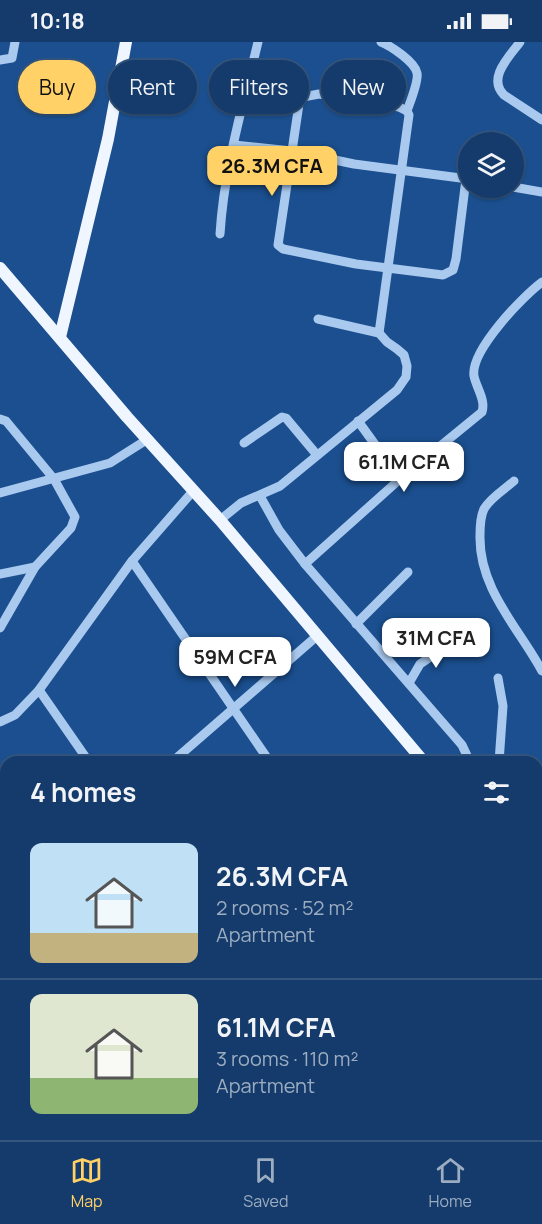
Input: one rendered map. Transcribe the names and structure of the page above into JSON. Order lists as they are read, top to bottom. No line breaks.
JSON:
{"page":{"status":"10:18","chip":["Buy","Rent","Filters","New"],"price":["26.3M CFA","61.1M CFA","31M CFA","59M CFA"],"heading":"4 homes","list":[{"name":"26.3M CFA","note":"2 rooms · 52 m² · Apartment"},{"name":"61.1M CFA","note":"3 rooms · 110 m² · Apartment"}],"tabs":["Map","Saved","Home"]}}
